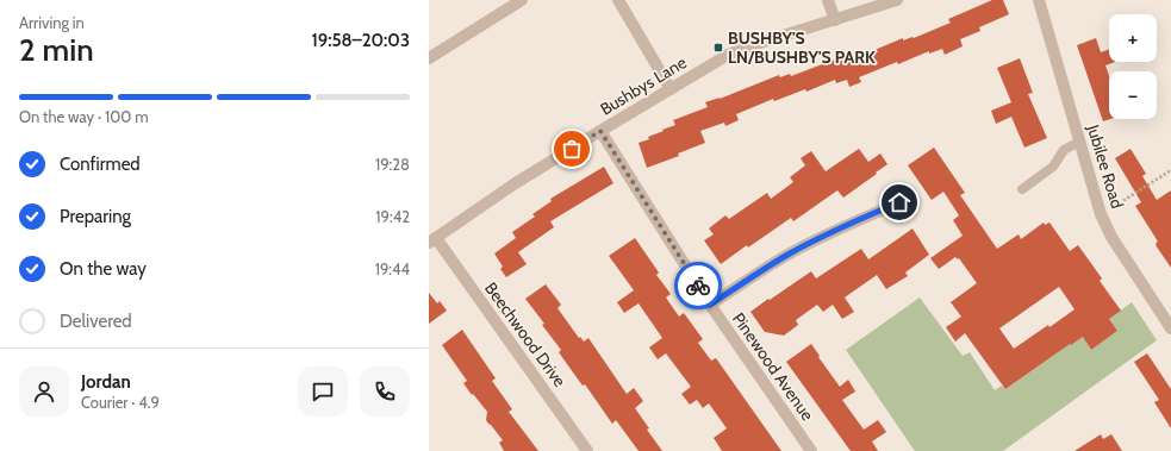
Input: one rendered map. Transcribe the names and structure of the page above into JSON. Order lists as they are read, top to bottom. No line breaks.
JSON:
{"streets":{"street":["Bushbys Lane","Jubilee Road","Beechwood Drive","Pinewood Avenue"]},"crossings":[["Bushbys Lane","Beechwood Drive"],["Bushbys Lane","Pinewood Avenue"]],"places":{"transit":["BUSHBY'S LN/BUSHBY'S PARK"]},"page":{"heading":["2 min","Arriving in","19:58–20:03"],"panel":["Jordan","Courier · 4.9"],"map_buttons":["+","−"],"bar":"On the way · 100 m","list":[["Confirmed","19:28"],["Preparing","19:42"],["On the way","19:44"],"Delivered"]}}
